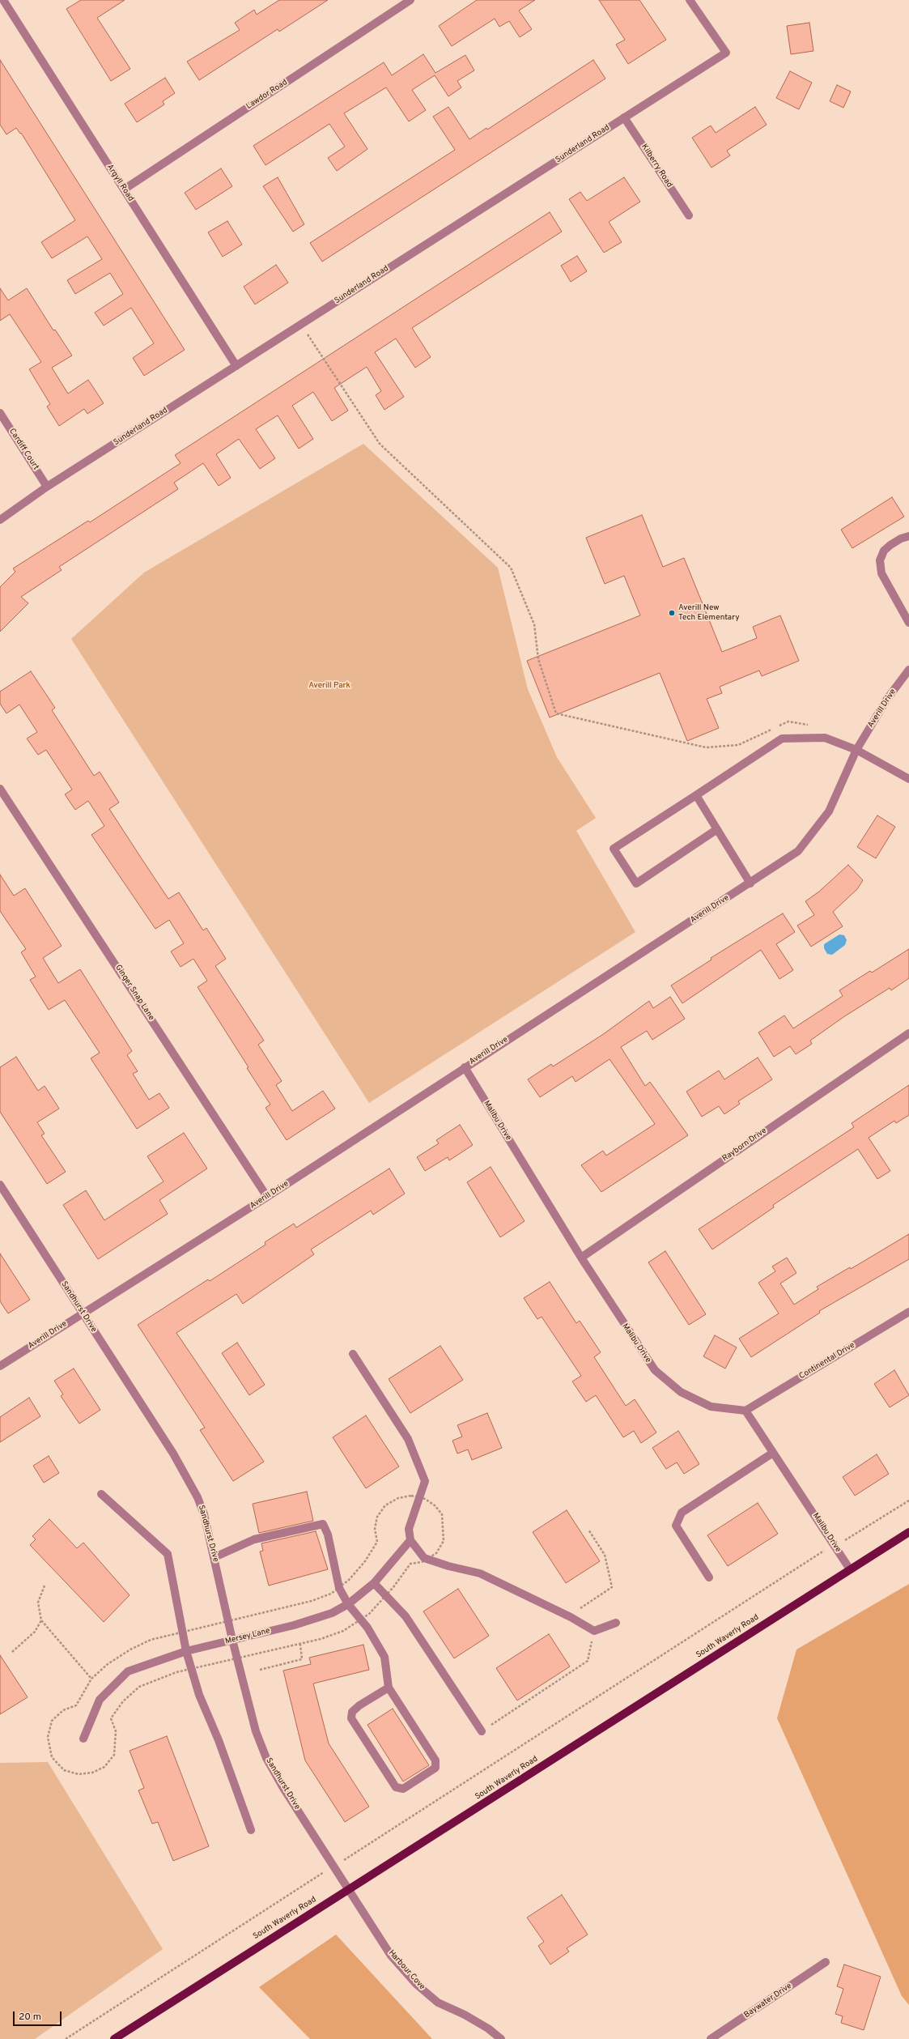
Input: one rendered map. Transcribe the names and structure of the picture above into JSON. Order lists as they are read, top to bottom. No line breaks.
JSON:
{"streets":{"main road":["South Waverly Road"],"street":["Lawdor Road","Sunderland Road","Kilberry Road","Argyll Road","Cardiff Court","Averill Drive","Ginger Snap Lane","Malibu Drive","Rayborn Drive","Sandhurst Drive","Continental Drive","Mersey Lane","Harbour Cove","Baywater Drive"]},"crossings":[["Lawdor Road","Argyll Road"],["Sunderland Road","Kilberry Road"],["Sunderland Road","Argyll Road"],["Sunderland Road","Cardiff Court"],["Averill Drive","Ginger Snap Lane"],["Averill Drive","Malibu Drive"],["Averill Drive","Sandhurst Drive"],["Malibu Drive","Rayborn Drive"],["Malibu Drive","Continental Drive"],["Malibu Drive","South Waverly Road"],["Sandhurst Drive","Mersey Lane"],["Sandhurst Drive","South Waverly Road"],["Sandhurst Drive","Harbour Cove"],["South Waverly Road","Harbour Cove"]],"parks":["Averill Park"],"places":["Averill New Tech Elementary"],"scale_bar":"20 m"}
